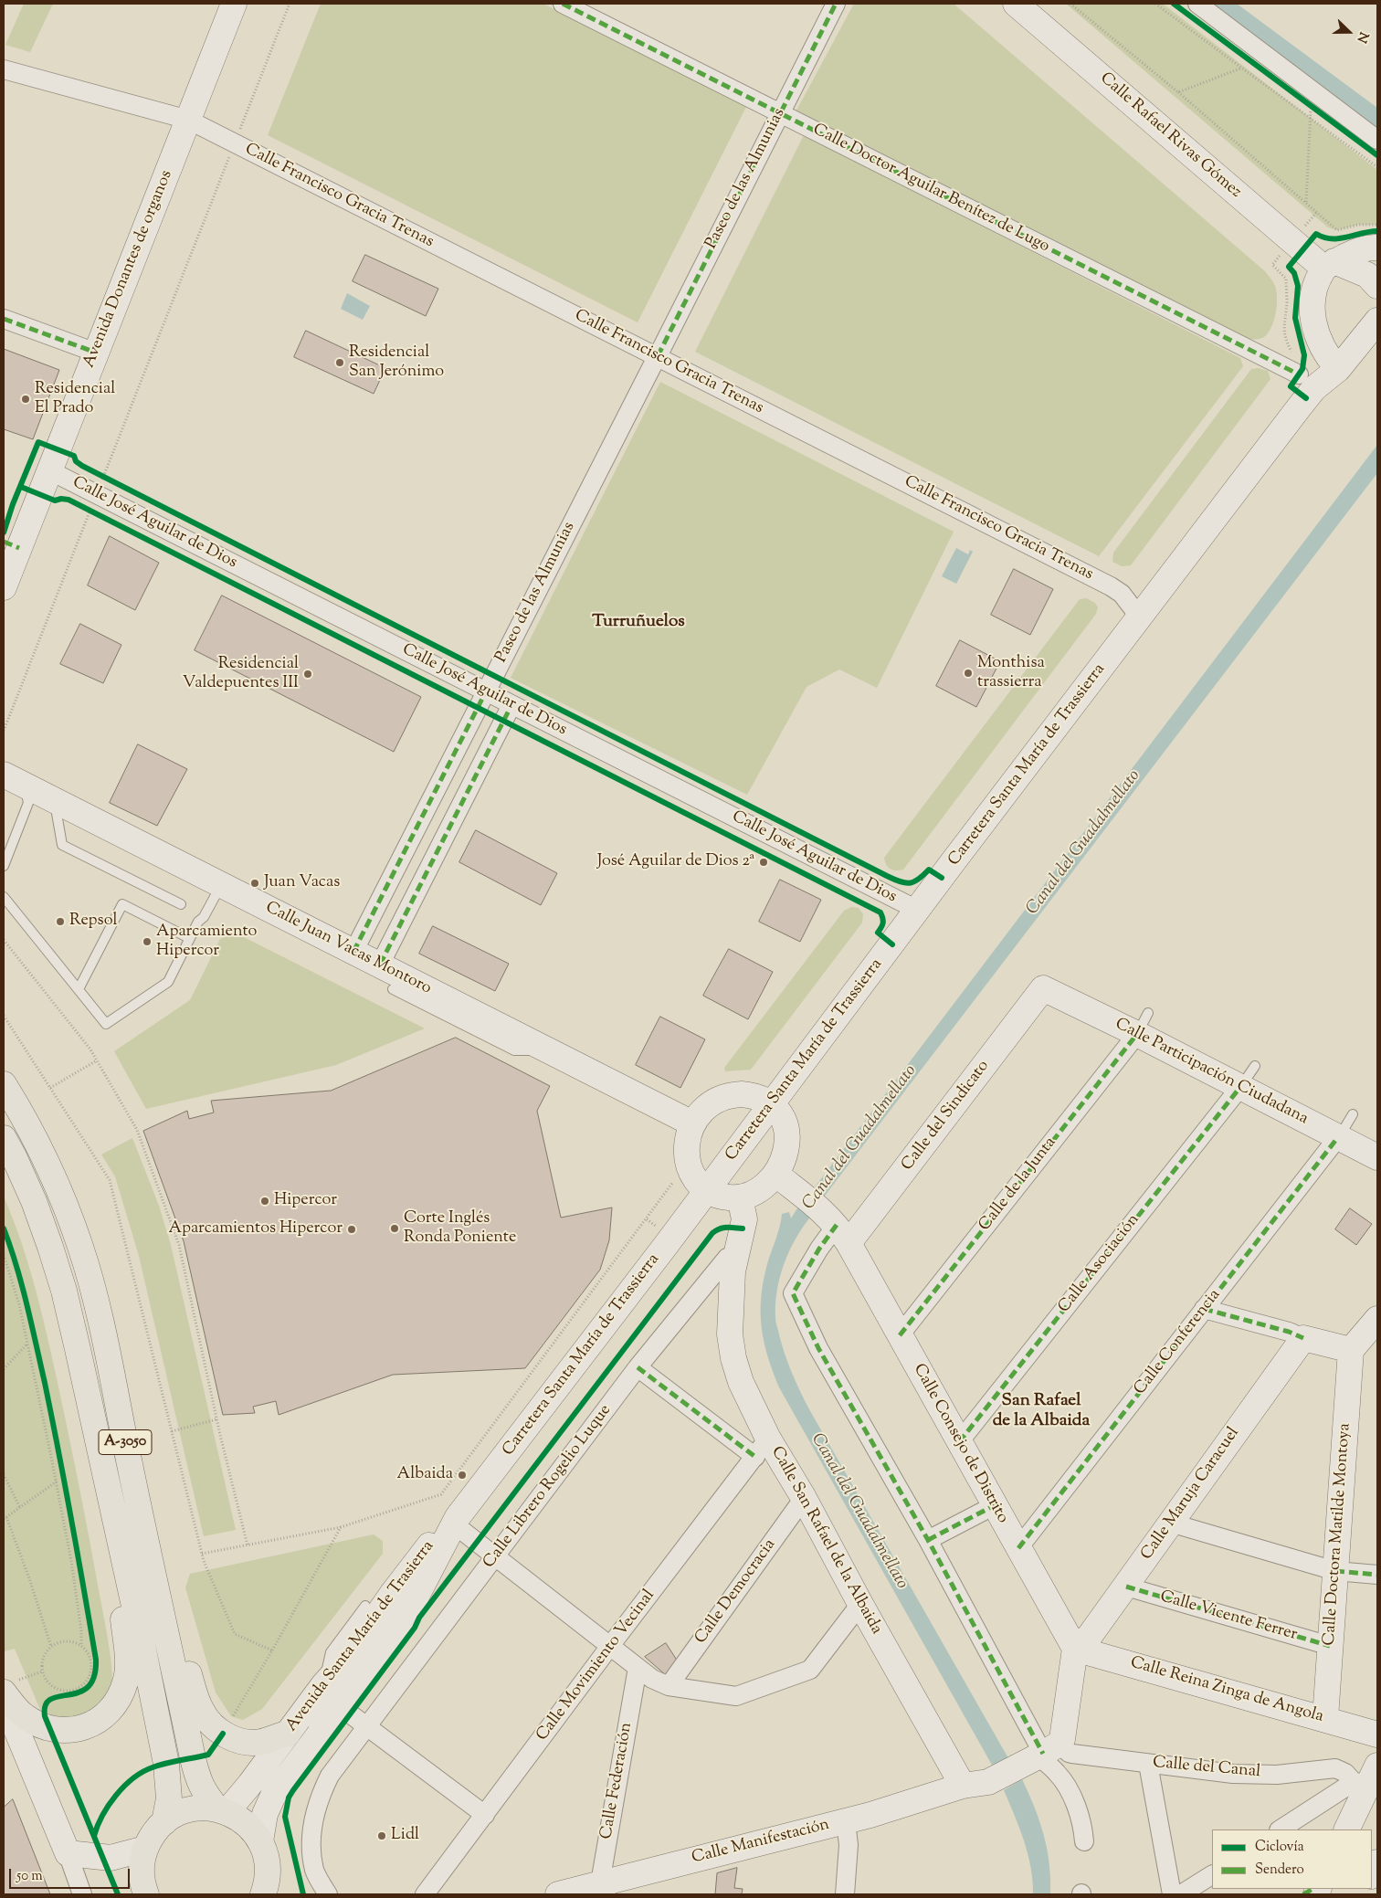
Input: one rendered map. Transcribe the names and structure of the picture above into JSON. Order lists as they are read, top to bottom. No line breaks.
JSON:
{"streets":{"highway":["A-3050"],"street":["Calle Rafael Rivas Gómez","Paseo de las Almunias","Calle Doctor Aguilar Benítez de Lugo","Calle Francisco Gracia Trenas","Avenida Donantes de organos","Calle José Aguilar de Dios","Carretera Santa María de Trassierra","Calle Juan Vacas Montoro","Calle Participación Ciudadana","Calle del Sindicato","Calle de la Junta","Calle Asociación","Calle Conferencia","Calle Consejo de Distrito","Calle Librero Rogelio Luque","Calle Maruja Caracuel","Calle Doctora Matilde Montoya","Calle San Rafael de la Albaida","Calle Democracia","Calle Vicente Ferrer","Avenida Santa María de Trasierra","Calle Movimiento Vecinal","Calle Reina Zinga de Angola","Calle del Canal","Calle Federación","Calle Manifestación"]},"crossings":[["Paseo de las Almunias","Calle Doctor Aguilar Benítez de Lugo"],["Paseo de las Almunias","Calle Francisco Gracia Trenas"],["Paseo de las Almunias","Calle José Aguilar de Dios"],["Paseo de las Almunias","Calle Juan Vacas Montoro"],["Calle Francisco Gracia Trenas","Avenida Donantes de organos"],["Calle Francisco Gracia Trenas","Carretera Santa María de Trassierra"],["Avenida Donantes de organos","Calle José Aguilar de Dios"],["Calle José Aguilar de Dios","Carretera Santa María de Trassierra"],["Carretera Santa María de Trassierra","Avenida Santa María de Trasierra"],["Calle Participación Ciudadana","Calle del Sindicato"],["Calle Participación Ciudadana","Calle de la Junta"],["Calle Participación Ciudadana","Calle Asociación"],["Calle Participación Ciudadana","Calle Conferencia"],["Calle del Sindicato","Calle Consejo de Distrito"],["Calle de la Junta","Calle Consejo de Distrito"],["Calle Asociación","Calle Consejo de Distrito"],["Calle Conferencia","Calle Consejo de Distrito"],["A-3050","Avenida Santa María de Trasierra"],["Calle Consejo de Distrito","Calle Maruja Caracuel"],["Calle Consejo de Distrito","Calle Reina Zinga de Angola"],["Calle Librero Rogelio Luque","Calle San Rafael de la Albaida"],["Calle Maruja Caracuel","Calle Vicente Ferrer"],["Calle Maruja Caracuel","Calle Reina Zinga de Angola"],["Calle Doctora Matilde Montoya","Calle Vicente Ferrer"],["Calle Doctora Matilde Montoya","Calle Reina Zinga de Angola"],["Calle San Rafael de la Albaida","Calle Democracia"],["Calle San Rafael de la Albaida","Calle Movimiento Vecinal"],["Calle San Rafael de la Albaida","Calle Manifestación"],["Calle Federación","Calle Manifestación"]],"districts":["Turruñuelos","San Rafael de la Albaida"],"water":["Canal del Guadalmellato"],"places":["Residencial San Jerónimo","Residencial El Prado","Monthisa trassierra","Residencial Valdepuentes III","José Aguilar de Dios 2ª","Juan Vacas","Repsol","Aparcamiento Hipercor","Hipercor","Corte Inglés Ronda Poniente","Aparcamientos Hipercor","Albaida","Lidl"],"legend":["Ciclovía","Sendero"],"scale_bar":"50 m","north":"right"}
